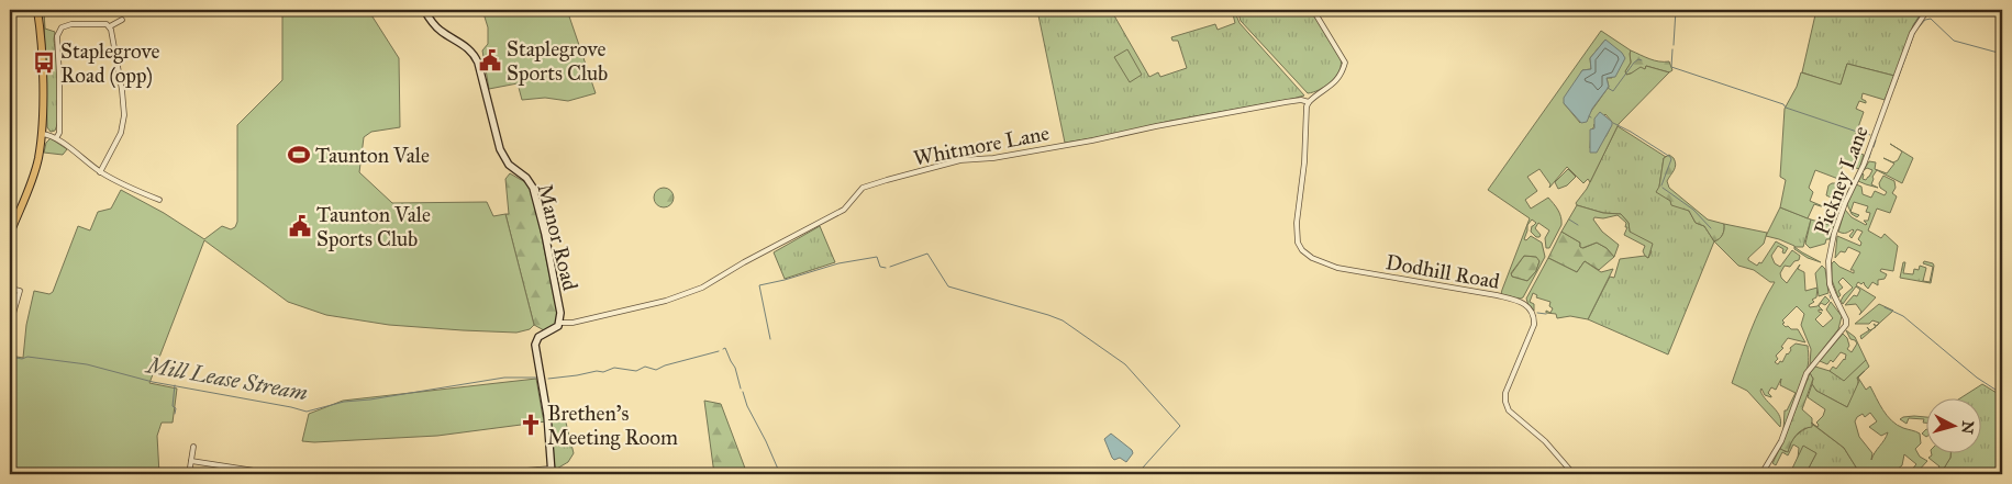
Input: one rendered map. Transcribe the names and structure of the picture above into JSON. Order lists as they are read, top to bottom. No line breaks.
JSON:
{"streets":{"street":["Whitmore Lane","Pickney Lane","Manor Road","Dodhill Road"]},"crossings":[["Whitmore Lane","Manor Road"],["Whitmore Lane","Dodhill Road"]],"water":["Mill Lease Stream"],"places":{"public building":["Staplegrove Sports Club","Taunton Vale Sports Club"],"bus stop":["Staplegrove Road (opp)"],"sports":["Taunton Vale"],"church":["Brethen's Meeting Room"]},"north":"right"}
